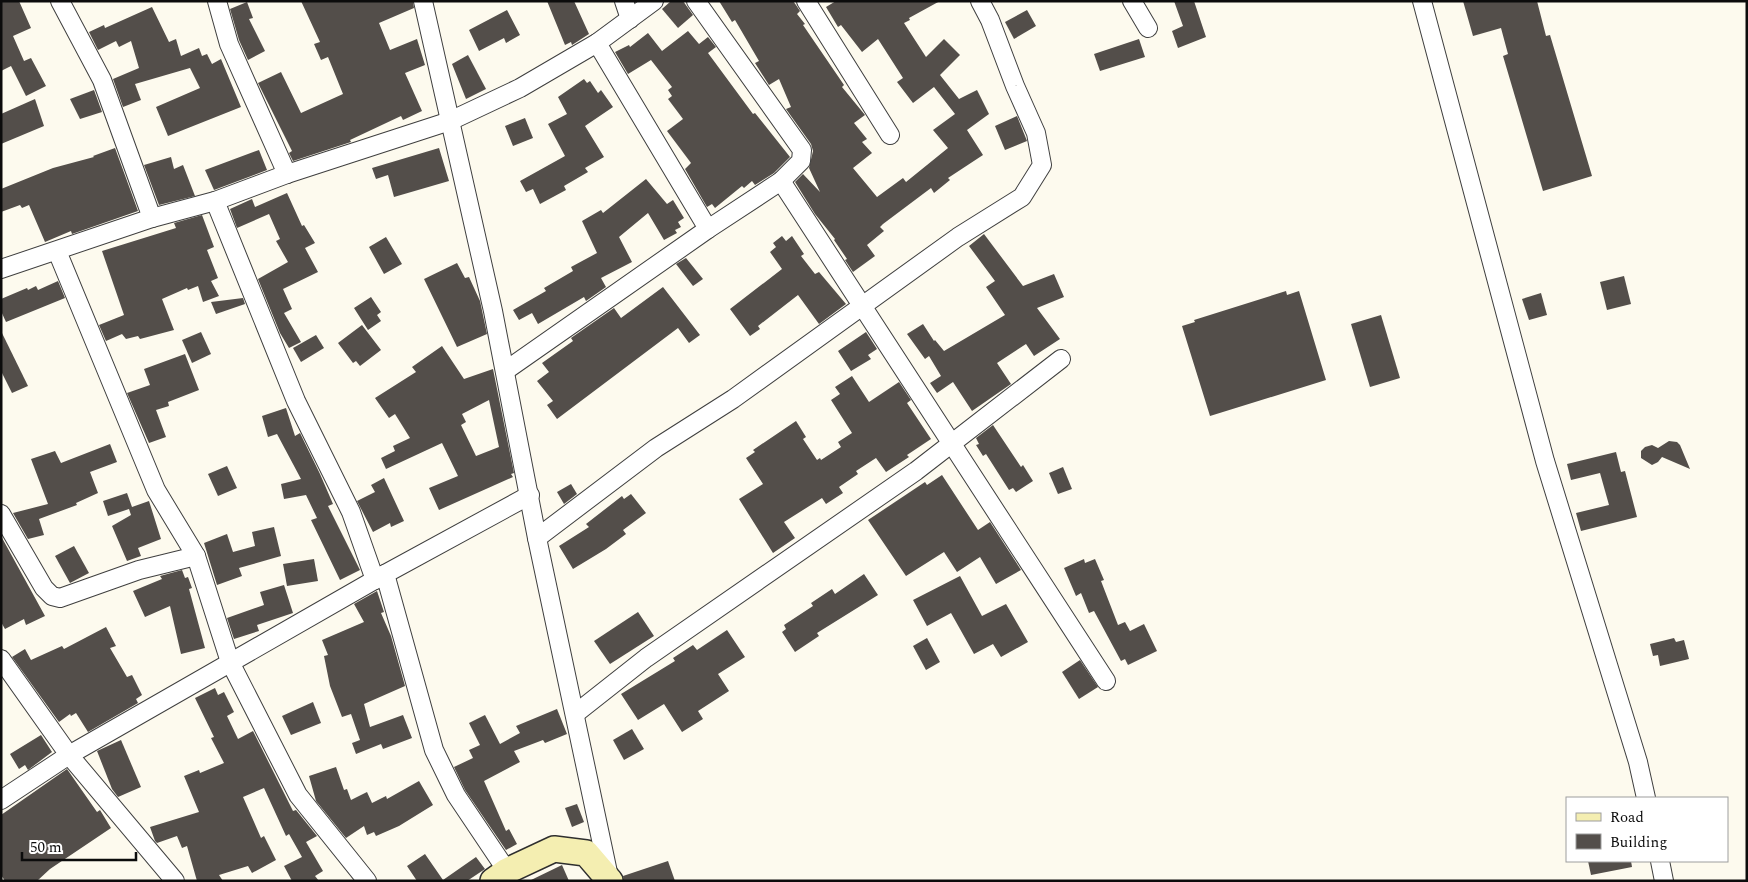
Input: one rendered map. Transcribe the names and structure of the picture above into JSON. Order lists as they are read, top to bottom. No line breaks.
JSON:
{"legend":["Road","Building"],"scale_bar":"50 m"}
